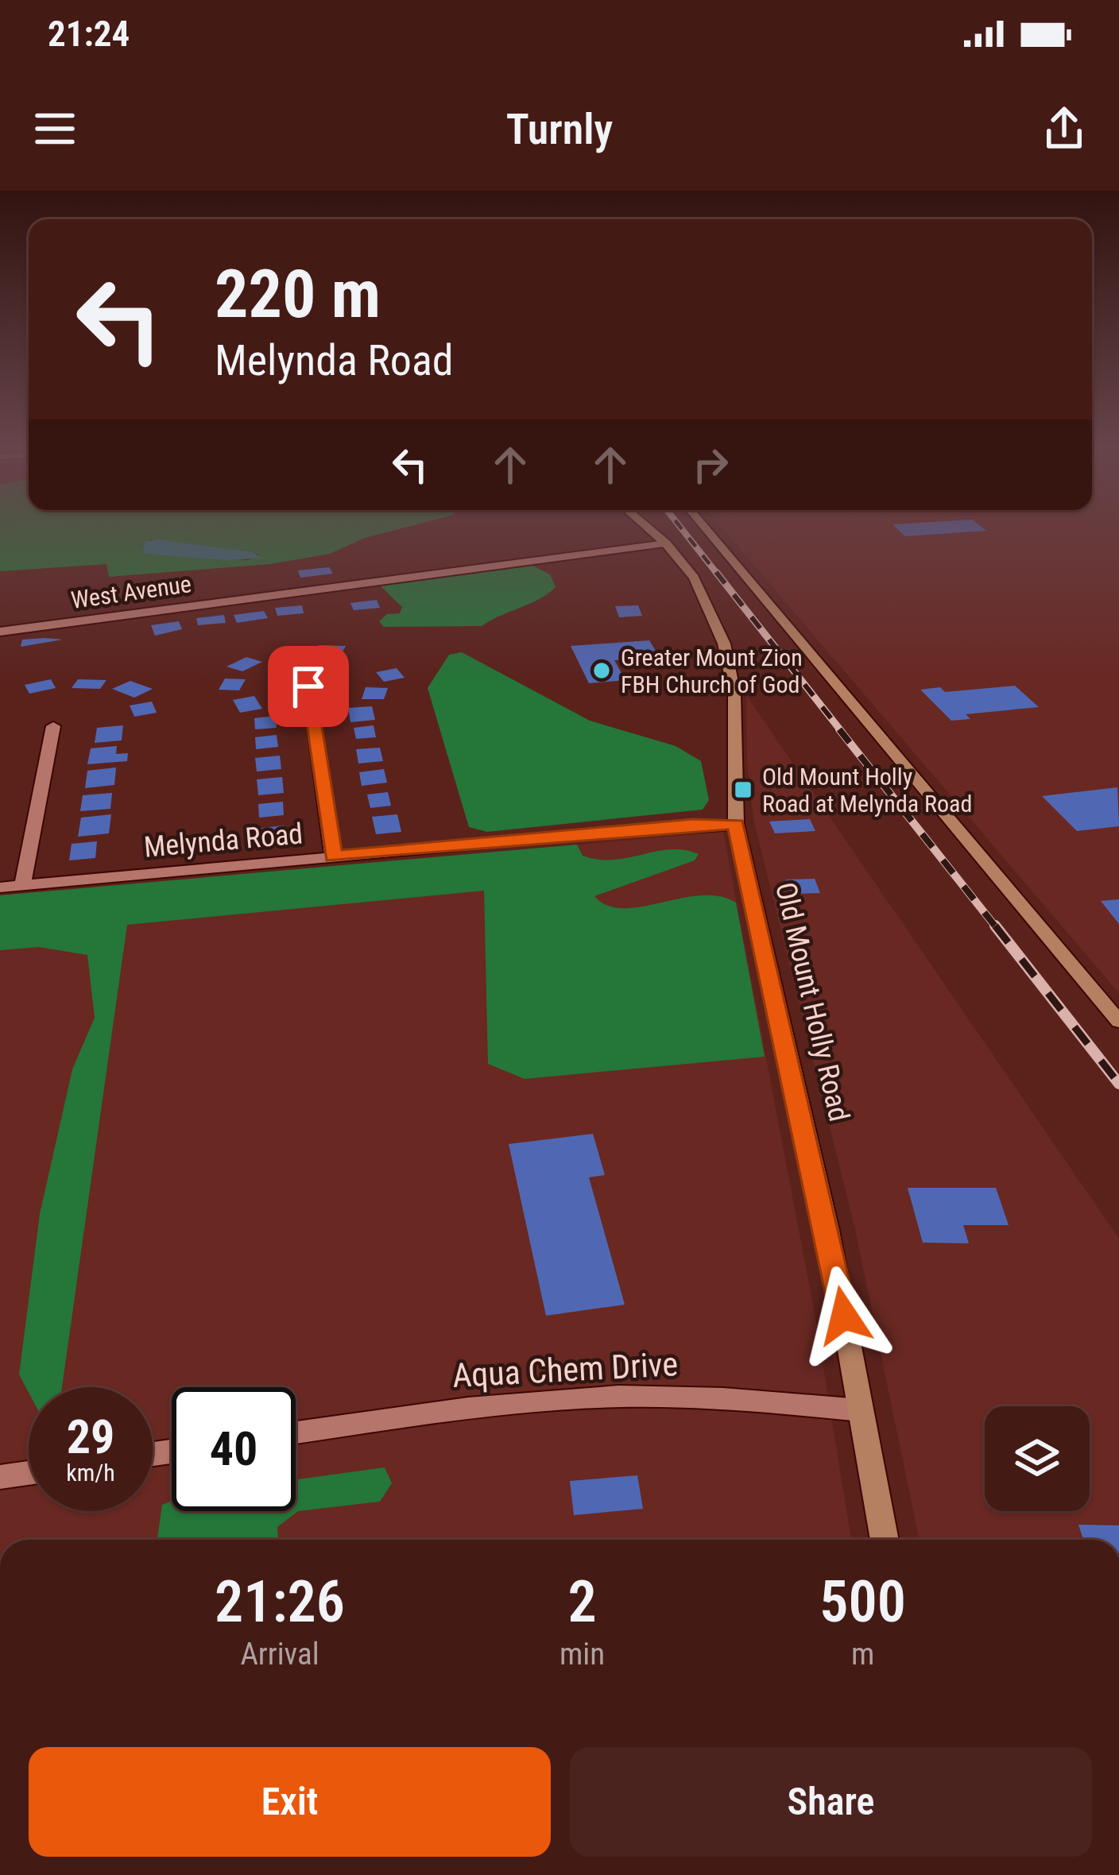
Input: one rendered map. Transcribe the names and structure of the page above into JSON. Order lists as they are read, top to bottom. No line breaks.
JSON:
{"streets":{"street":["West Avenue","Melynda Road","Old Mount Holly Road","Aqua Chem Drive"]},"crossings":[["West Avenue","Old Mount Holly Road"],["Melynda Road","Old Mount Holly Road"],["Old Mount Holly Road","Aqua Chem Drive"]],"places":{"other":["Greater Mount Zion FBH Church of God"],"transit":["Old Mount Holly Road at Melynda Road"]},"page":{"status":"21:24","header":"Turnly","turn":["220 m","Melynda Road"],"speed":"29 km/h","limit":"40","eta":["21:26","Arrival","2","min","500","m"],"buttons":["Exit","Share"]}}
